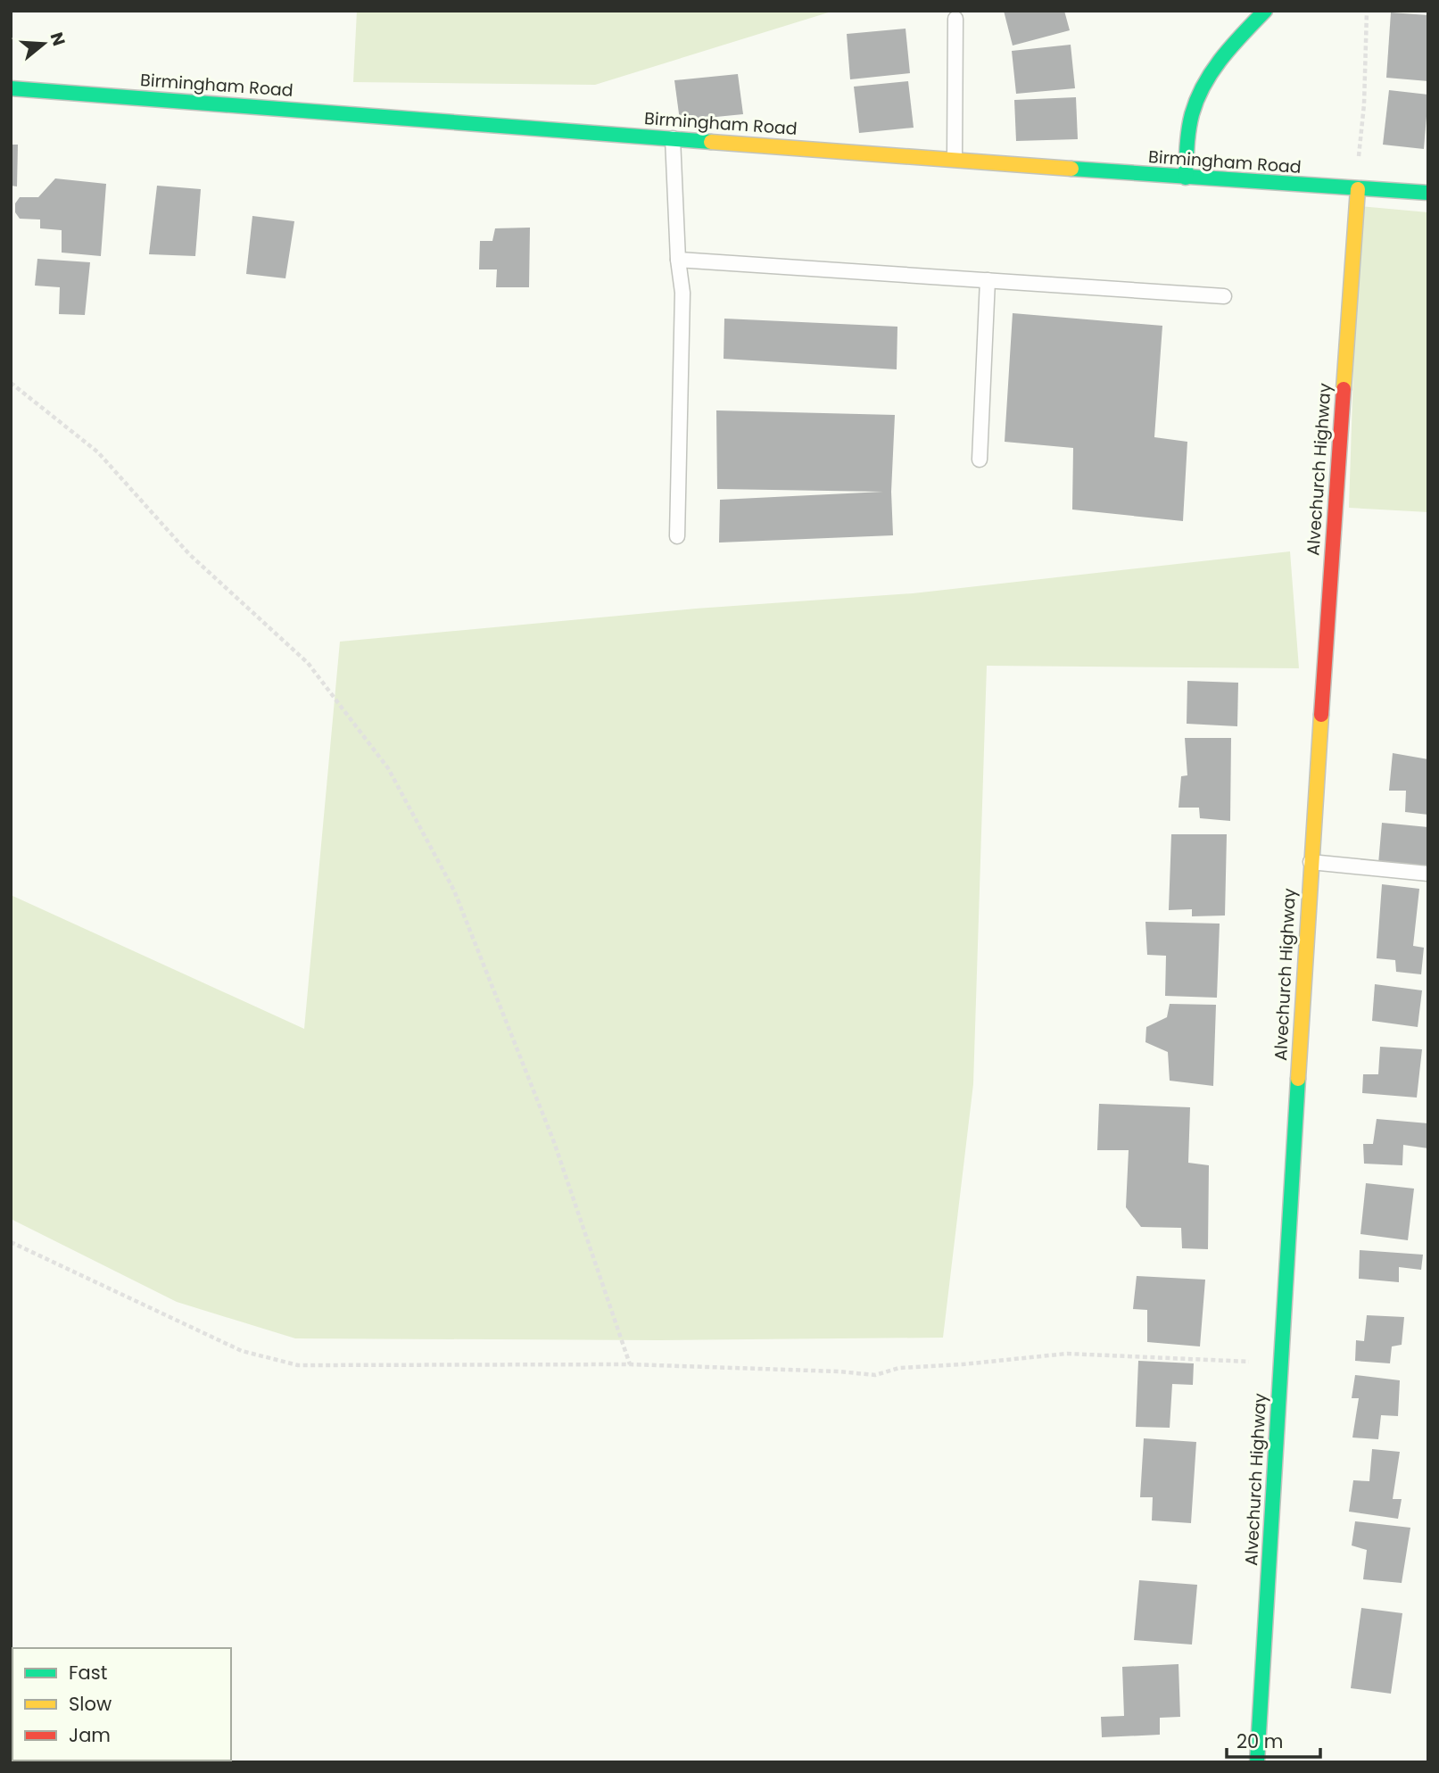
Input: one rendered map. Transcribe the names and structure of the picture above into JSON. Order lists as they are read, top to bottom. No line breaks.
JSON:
{"streets":{"street":["Birmingham Road","Alvechurch Highway"]},"crossings":[["Birmingham Road","Alvechurch Highway"]],"legend":["Fast","Slow","Jam"],"scale_bar":"20 m","north":"right"}
